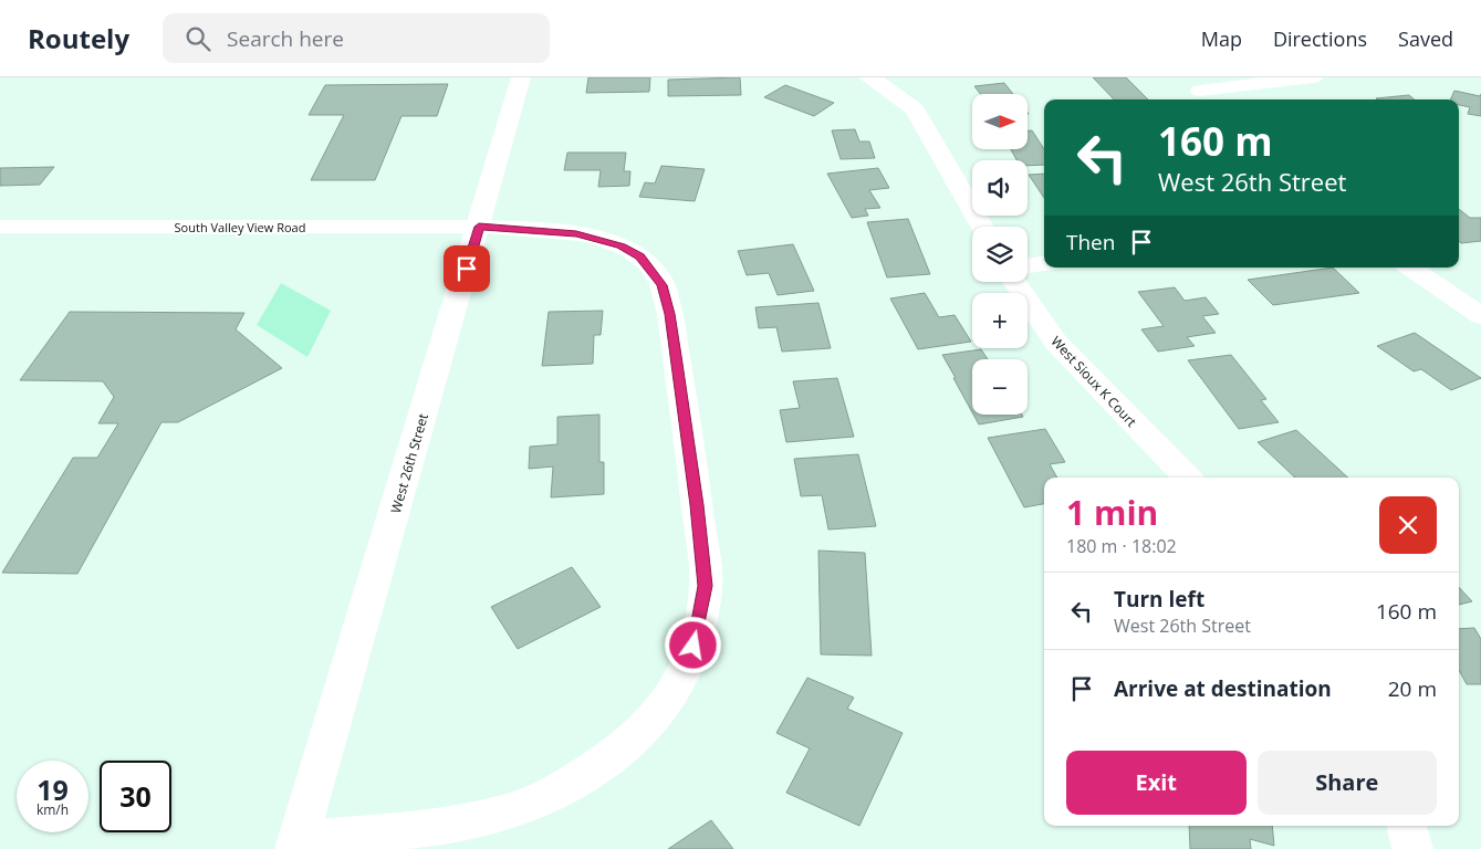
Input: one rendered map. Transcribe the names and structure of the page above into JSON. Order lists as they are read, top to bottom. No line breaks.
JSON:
{"streets":{"street":["South Valley View Road","West Sioux K Court","West 26th Street"]},"crossings":[["South Valley View Road","West 26th Street"]],"north":"right","page":{"header":"Routely","search":"Search here","nav":["Map","Directions","Saved"],"map_buttons":["+","−"],"turn":["160 m","West 26th Street"],"then":"Then","heading":["1 min","180 m · 18:02"],"list":[{"name":"Turn left","note":"West 26th Street","value":"160 m"},{"name":"Arrive at destination","value":"20 m"}],"buttons":["Exit","Share"],"speed":"19 km/h","limit":"30"}}
